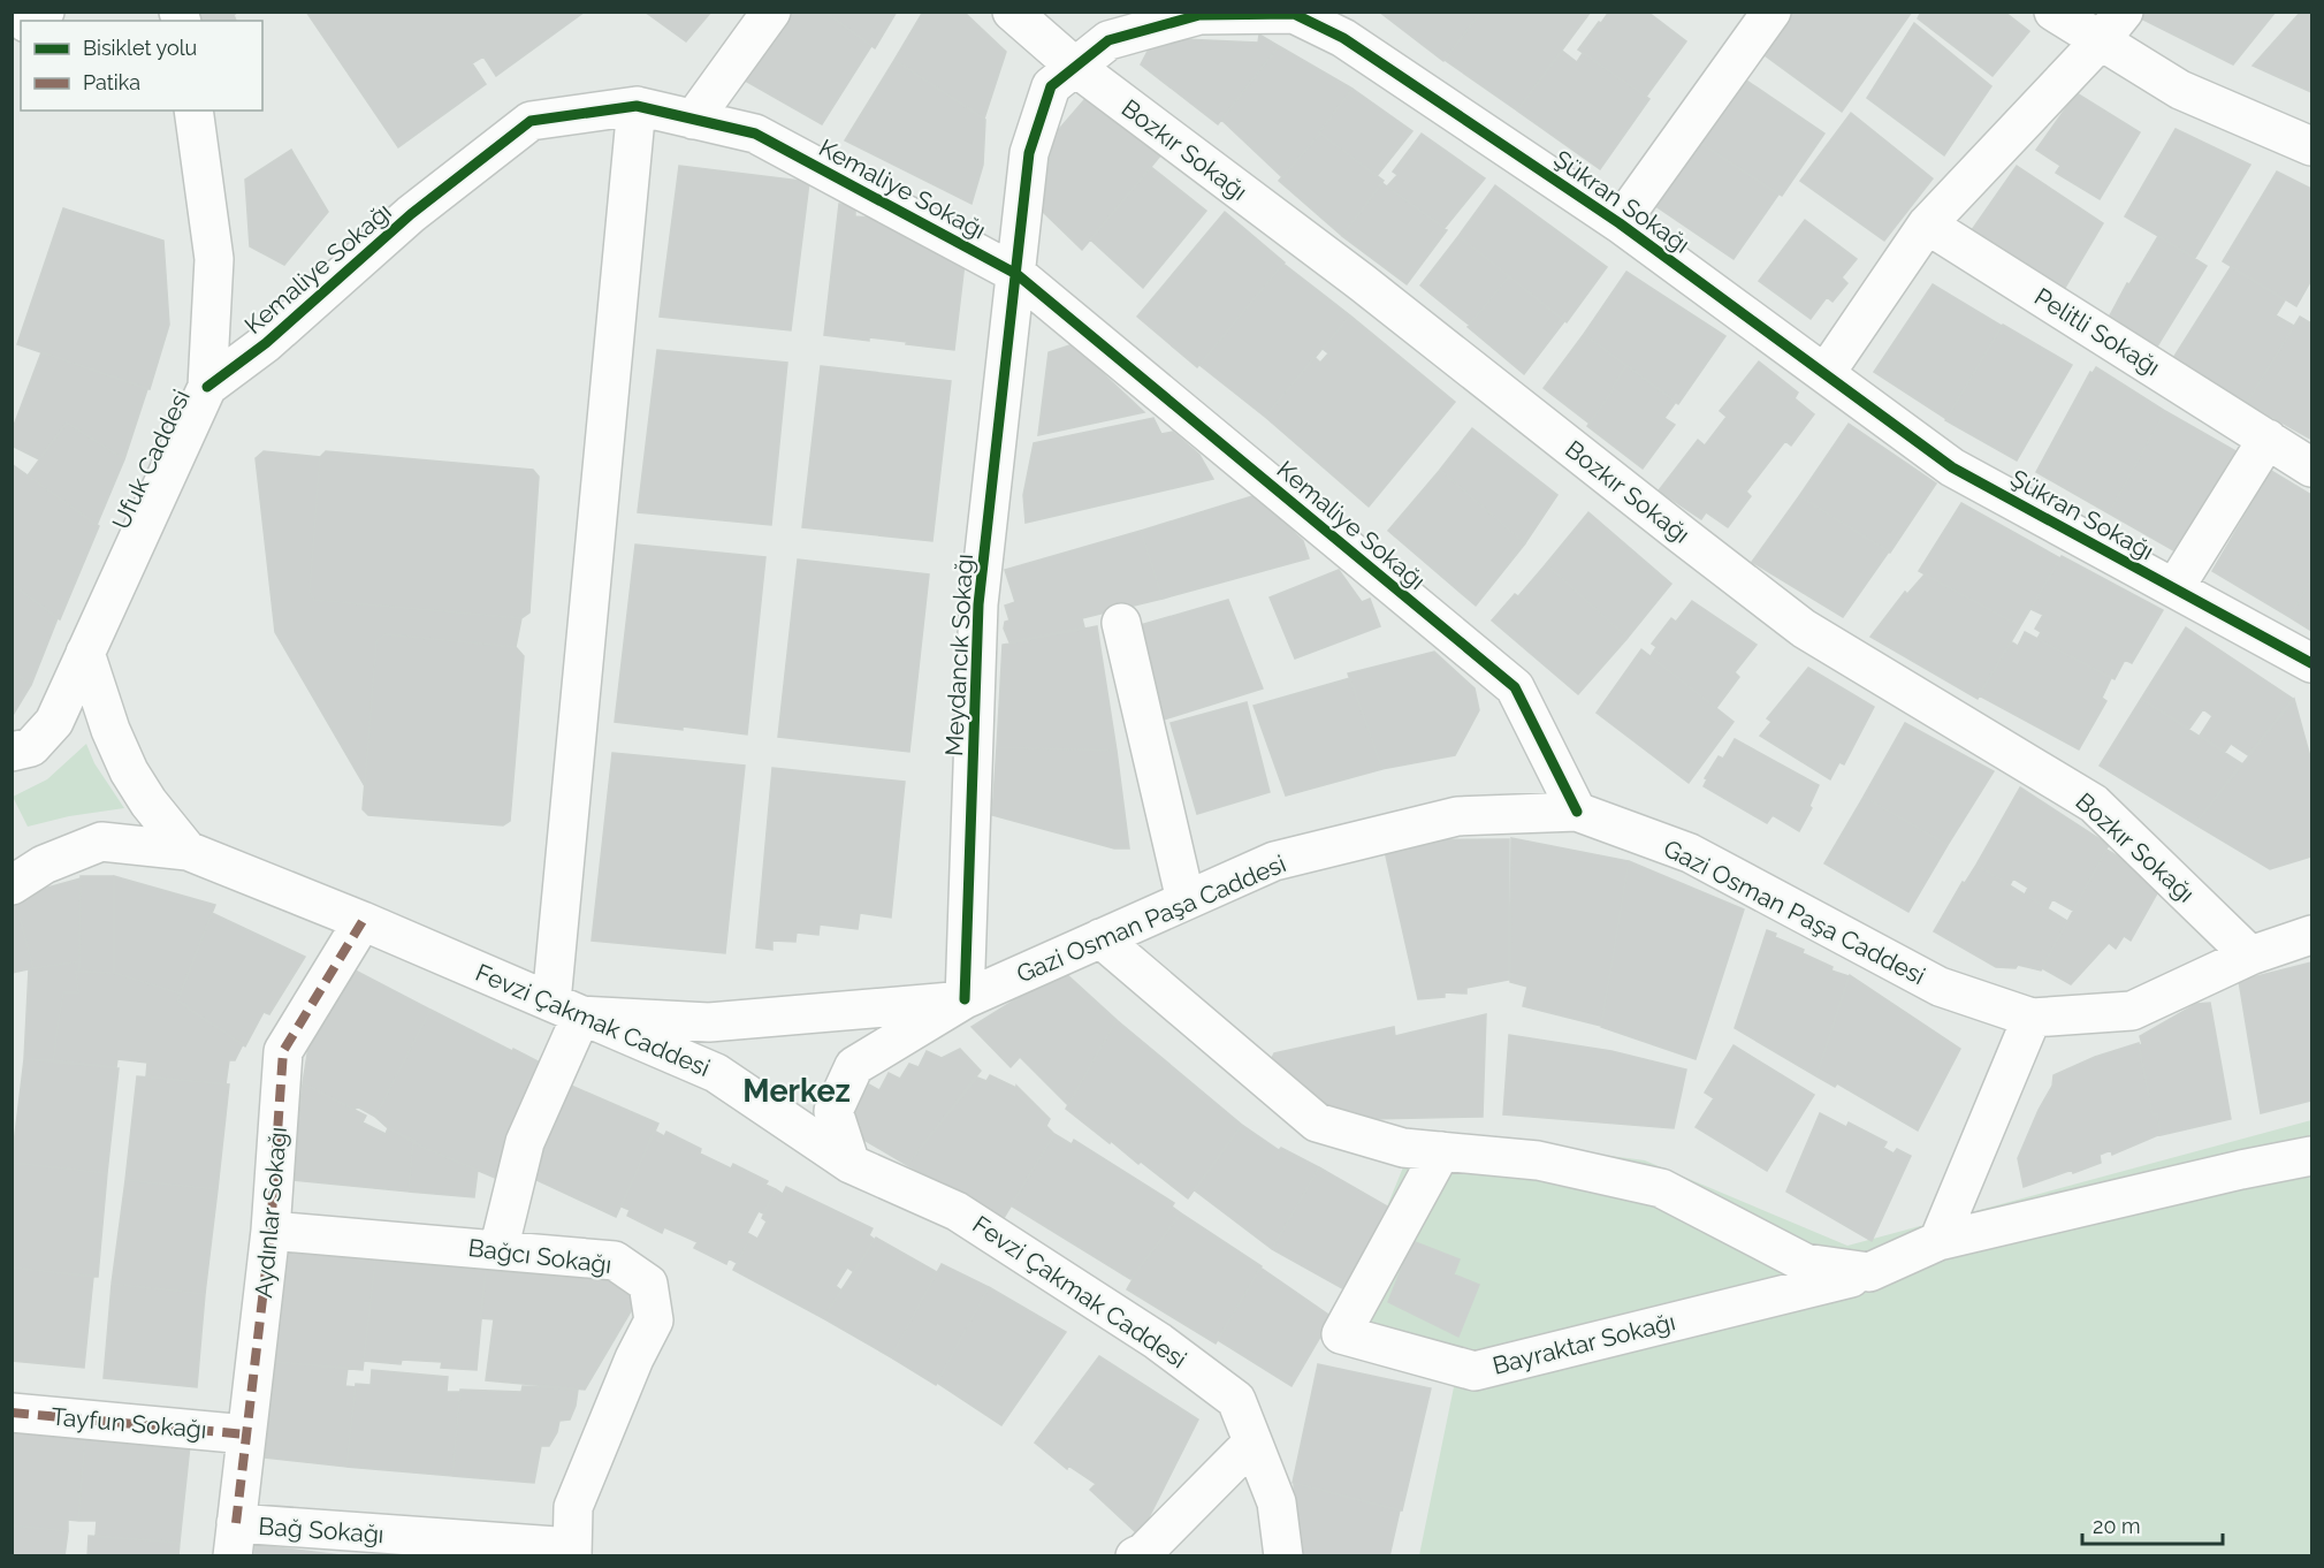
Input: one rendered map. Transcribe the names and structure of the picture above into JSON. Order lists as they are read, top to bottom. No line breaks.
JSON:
{"streets":{"street":["Bozkır Sokağı","Kemaliye Sokağı","Şükran Sokağı","Pelitli Sokağı","Ufuk Caddesi","Meydancık Sokağı","Gazi Osman Paşa Caddesi","Fevzi Çakmak Caddesi","Aydınlar Sokağı","Bağcı Sokağı","Bayraktar Sokağı","Tayfun Sokağı","Bağ Sokağı"]},"crossings":[["Bozkır Sokağı","Şükran Sokağı"],["Bozkır Sokağı","Gazi Osman Paşa Caddesi"],["Kemaliye Sokağı","Şükran Sokağı"],["Kemaliye Sokağı","Ufuk Caddesi"],["Kemaliye Sokağı","Meydancık Sokağı"],["Kemaliye Sokağı","Gazi Osman Paşa Caddesi"],["Şükran Sokağı","Meydancık Sokağı"],["Ufuk Caddesi","Fevzi Çakmak Caddesi"],["Meydancık Sokağı","Gazi Osman Paşa Caddesi"],["Fevzi Çakmak Caddesi","Aydınlar Sokağı"],["Aydınlar Sokağı","Bağcı Sokağı"],["Aydınlar Sokağı","Tayfun Sokağı"],["Aydınlar Sokağı","Bağ Sokağı"],["Bağcı Sokağı","Bağ Sokağı"]],"districts":["Merkez"],"legend":["Bisiklet yolu","Patika"],"scale_bar":"20 m"}
